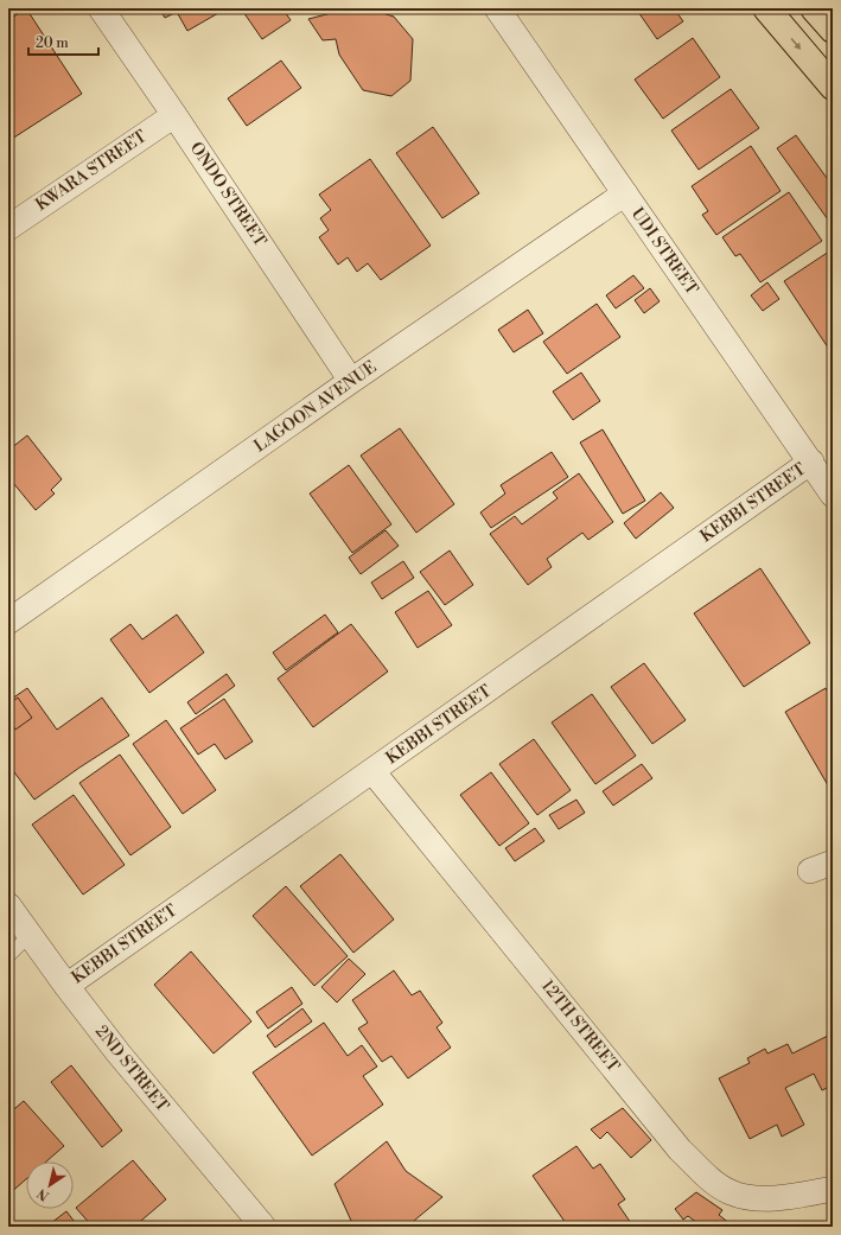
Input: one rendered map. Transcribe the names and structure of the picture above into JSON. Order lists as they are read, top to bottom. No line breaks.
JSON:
{"streets":{"street":["KWARA STREET","ONDO STREET","UDI STREET","LAGOON AVENUE","KEBBI STREET","12TH STREET","2ND STREET"]},"crossings":[["KWARA STREET","ONDO STREET"],["ONDO STREET","LAGOON AVENUE"],["UDI STREET","LAGOON AVENUE"],["UDI STREET","KEBBI STREET"],["KEBBI STREET","12TH STREET"],["KEBBI STREET","2ND STREET"]],"scale_bar":"20 m","north":"bottom left"}
